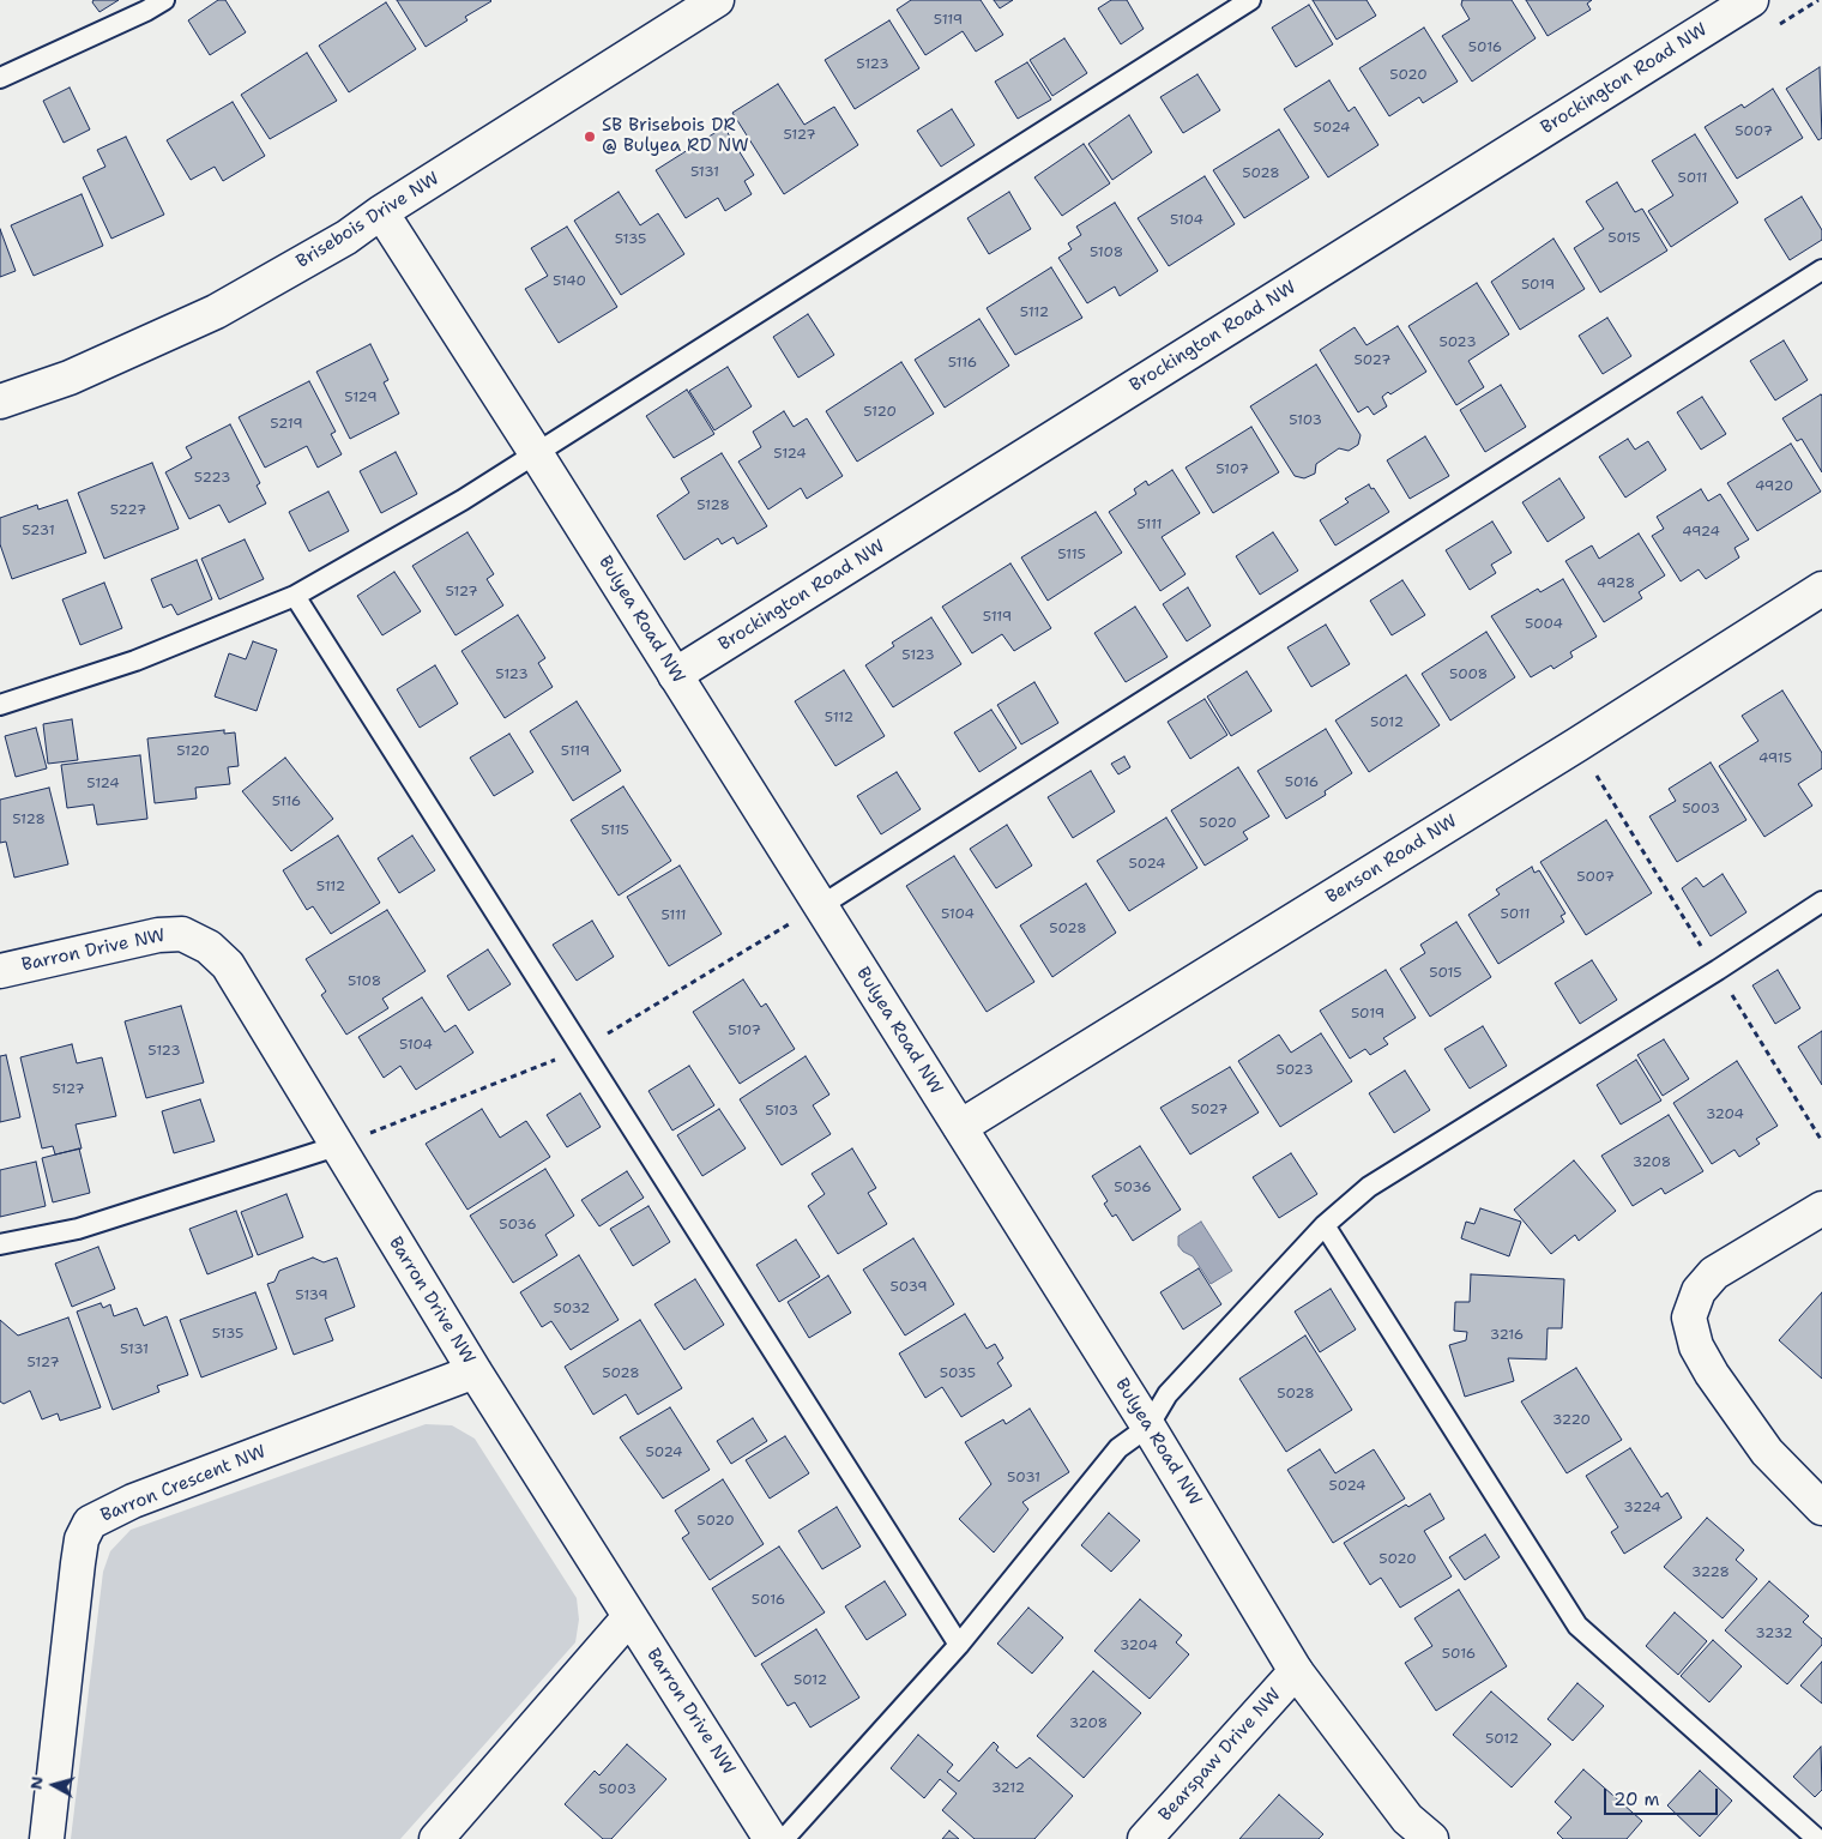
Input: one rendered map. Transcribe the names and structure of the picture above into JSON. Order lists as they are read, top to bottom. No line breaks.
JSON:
{"streets":{"street":["Brockington Road NW","Brisebois Drive NW","Bulyea Road NW","Benson Road NW","Barron Drive NW","Barron Crescent NW","Bearspaw Drive NW"]},"crossings":[["Brockington Road NW","Bulyea Road NW"],["Brisebois Drive NW","Bulyea Road NW"],["Bulyea Road NW","Benson Road NW"],["Bulyea Road NW","Bearspaw Drive NW"],["Barron Drive NW","Barron Crescent NW"]],"places":["SB Brisebois DR @ Bulyea RD NW"],"house_numbers":["5119","5016","5123","5020","5024","5007","5127","5131","5028","5011","5104","5015","5135","5108","5140","5019","5112","5023","5027","5116","5129","5120","5103","5219","5124","5107","5223","4920","5128","5227","5111","5231","4924","5115","4928","5127","5119","5004","5123","5123","5008","5112","5012","5120","5119","4915","5016","5124","5116","5003","5128","5020","5115","5024","5007","5112","5104","5011","5111","5028","5015","5108","5019","5107","5104","5123","5023","5127","5027","5103","3204","3208","5036","5036","5039","5139","5032","5135","3216","5131","5127","5028","5035","5028","3220","5024","5031","5024","3224","5020","5020","3228","5016","3232","3204","5016","5012","3208","5012","3212","5003"],"scale_bar":"20 m","north":"left"}
